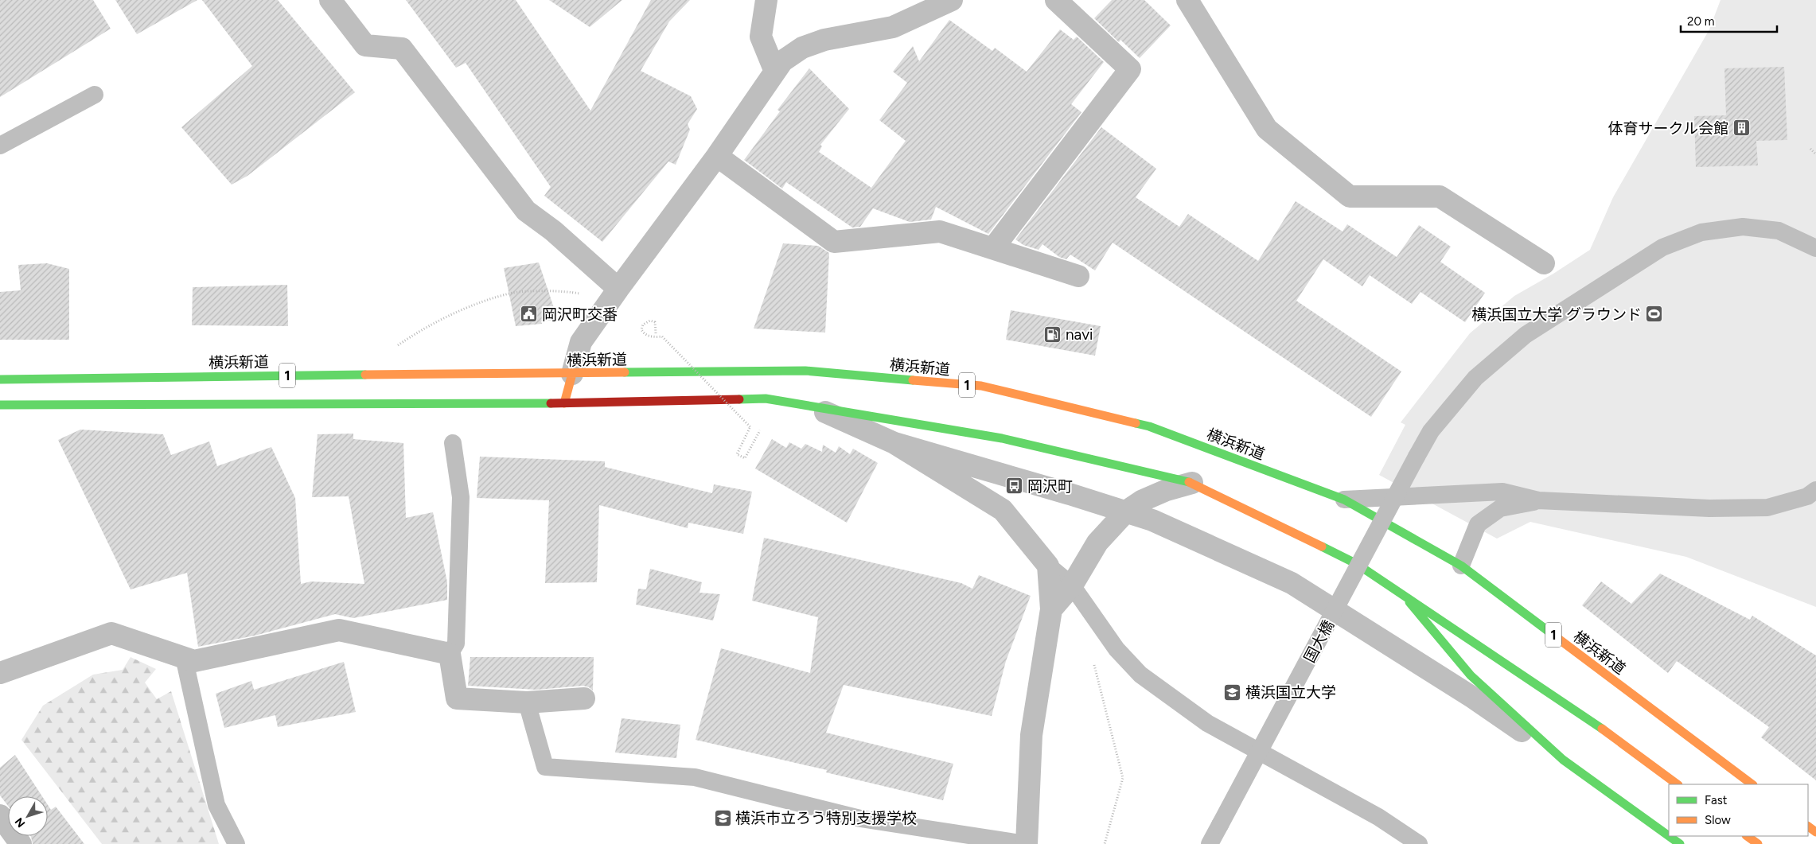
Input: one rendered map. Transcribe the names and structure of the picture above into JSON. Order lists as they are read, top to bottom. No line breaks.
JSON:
{"streets":{"main road":["横浜新道","1"],"lane":["国大橋"]},"places":{"building":["体育サークル会館"],"public building":["岡沢町交番"],"sports":["横浜国立大学 グラウンド"],"fuel station":["navi"],"bus stop":["岡沢町"],"school or university":["横浜国立大学","横浜市立ろう特別支援学校"]},"legend":["Fast","Slow"],"scale_bar":"20 m","north":"bottom left"}
